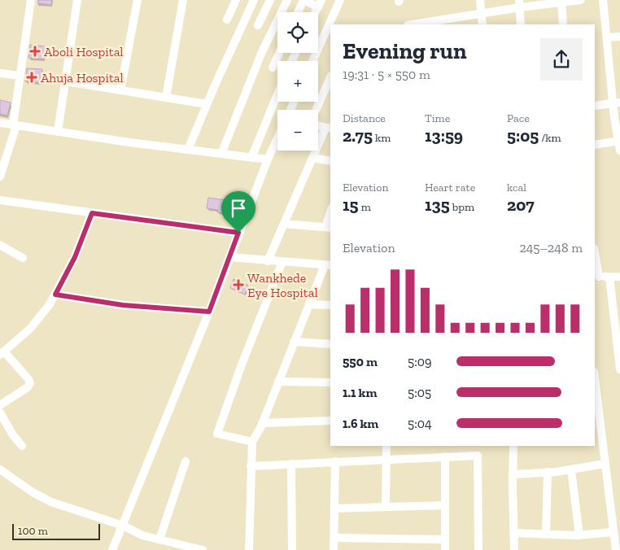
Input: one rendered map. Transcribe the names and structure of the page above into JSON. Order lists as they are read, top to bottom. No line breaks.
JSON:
{"places":{"health":["Aboli Hospital","Ahuja Hospital","Wankhede Eye Hospital"]},"scale_bar":"100 m","page":{"map_buttons":["+","−"],"heading":["Evening run","19:31 · 5 × 550 m"],"stats":[["Distance","2.75 km"],["Time","13:59"],["Pace","5:05 /km"],["Elevation","15 m"],["Heart rate","135 bpm"],["kcal","207"]],"chart":["Elevation","245–248 m"],"list":[{"name":"550 m","note":"5:09"},{"name":"1.1 km","note":"5:05"},{"name":"1.6 km","note":"5:04"}],"scale":"100 m"}}
